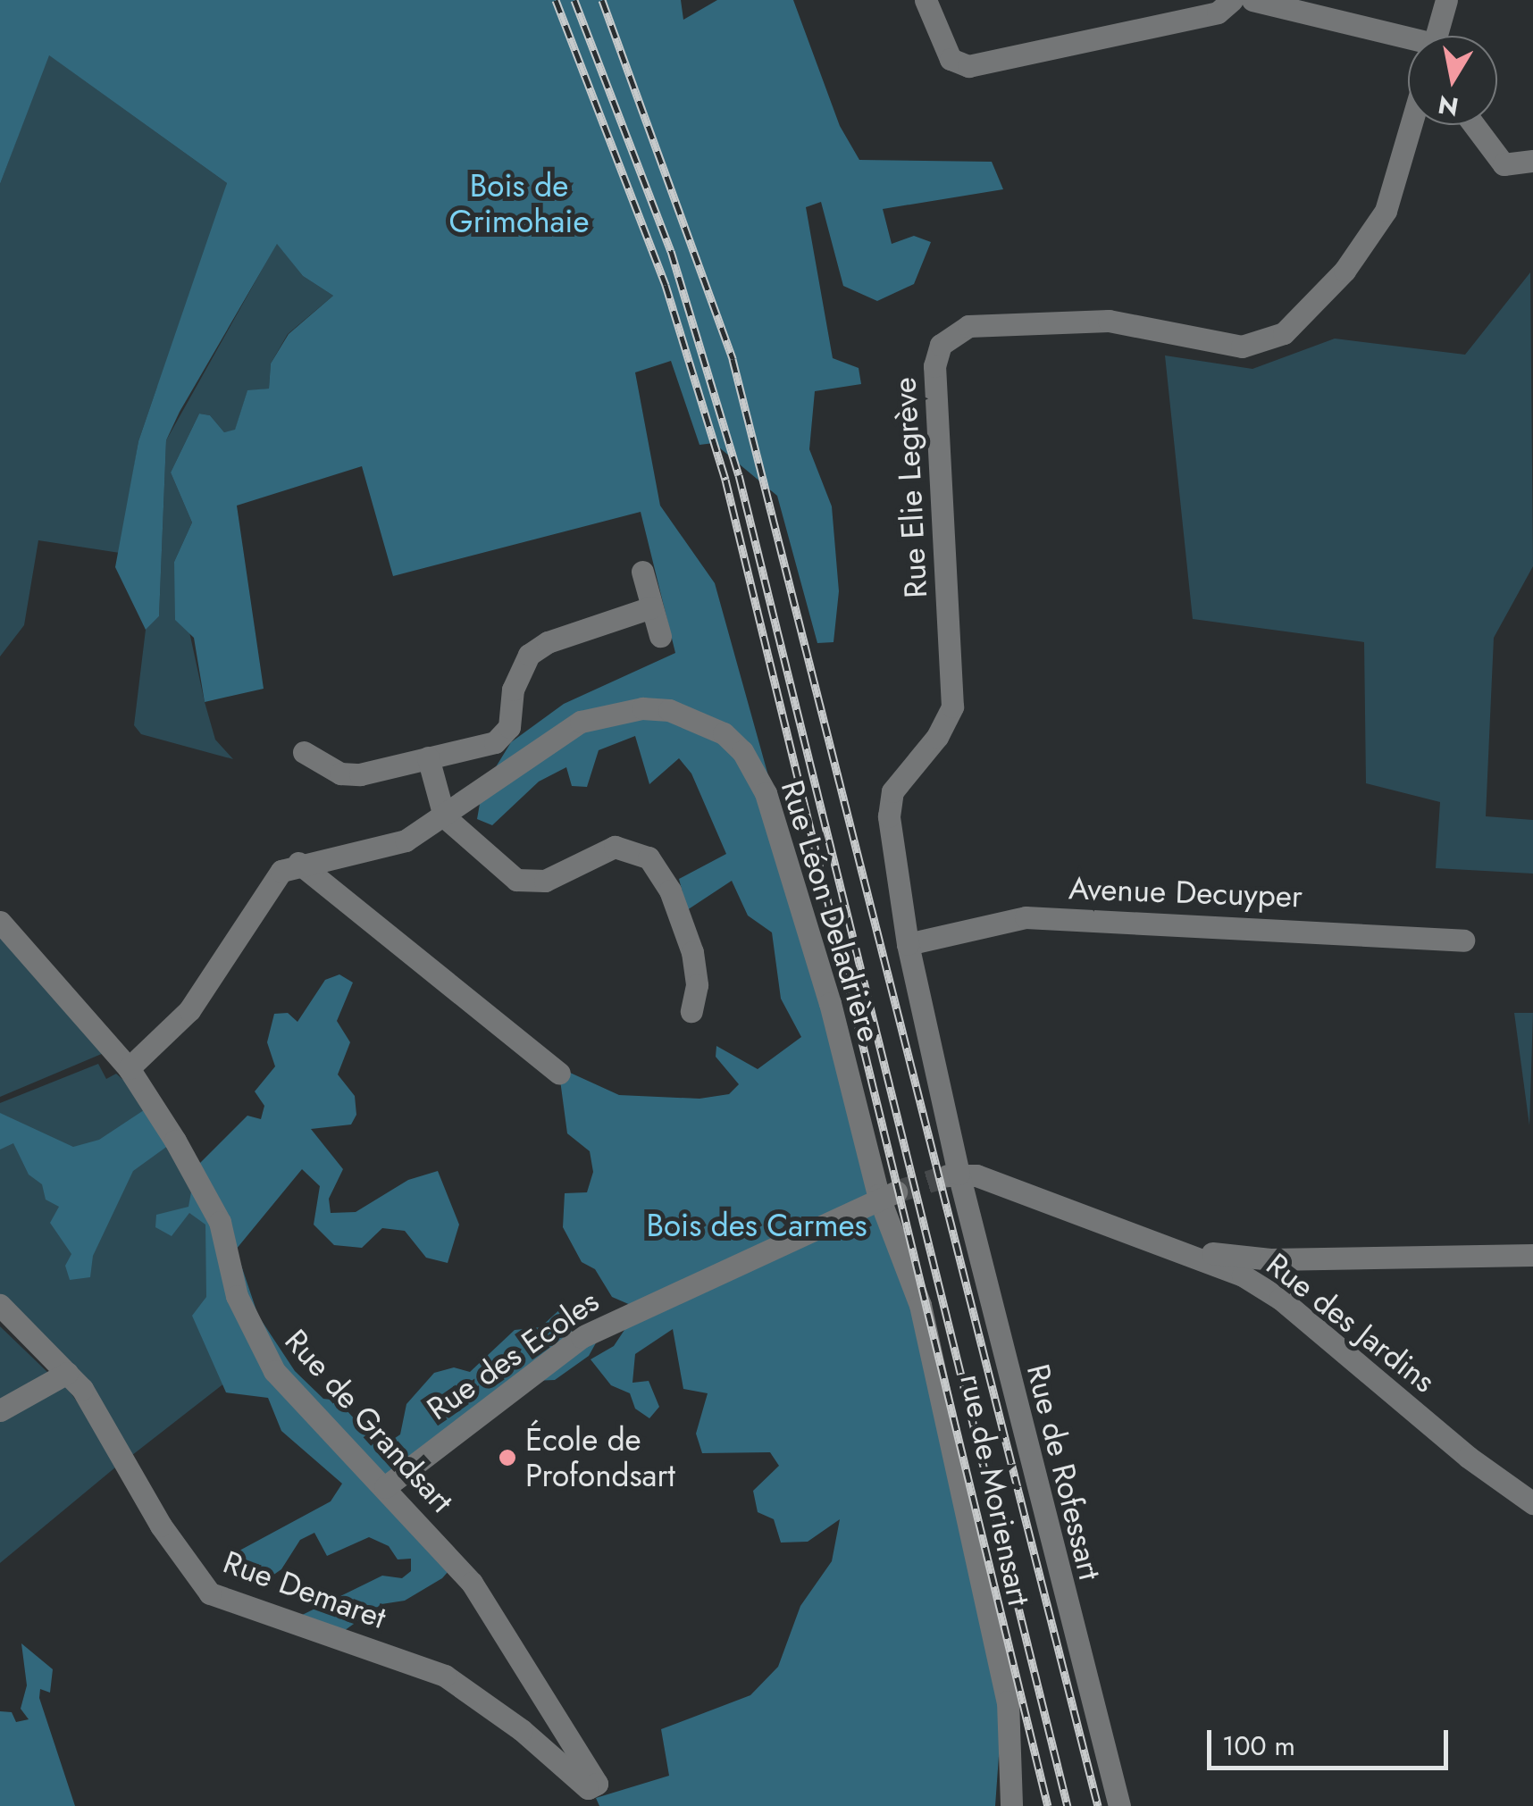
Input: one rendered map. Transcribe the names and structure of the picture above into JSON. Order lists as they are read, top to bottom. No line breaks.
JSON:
{"streets":{"street":["Rue Elie Legrève","Avenue Decuyper","Rue Léon Deladrière","Rue des Jardins","Rue des Ecoles","Rue de Grandsart","Rue de Rofessart","rue de Moriensart","Rue Demaret"]},"crossings":[["Rue Elie Legrève","Avenue Decuyper"],["Rue Elie Legrève","Rue des Jardins"],["Rue Elie Legrève","Rue de Rofessart"],["Rue Léon Deladrière","Rue des Ecoles"],["Rue Léon Deladrière","rue de Moriensart"],["Rue des Jardins","Rue de Rofessart"],["Rue des Ecoles","Rue de Grandsart"],["Rue des Ecoles","rue de Moriensart"],["Rue de Grandsart","Rue Demaret"]],"parks":["Bois de Grimohaie","Bois des Carmes"],"places":["École de Profondsart"],"scale_bar":"100 m","north":"bottom"}
